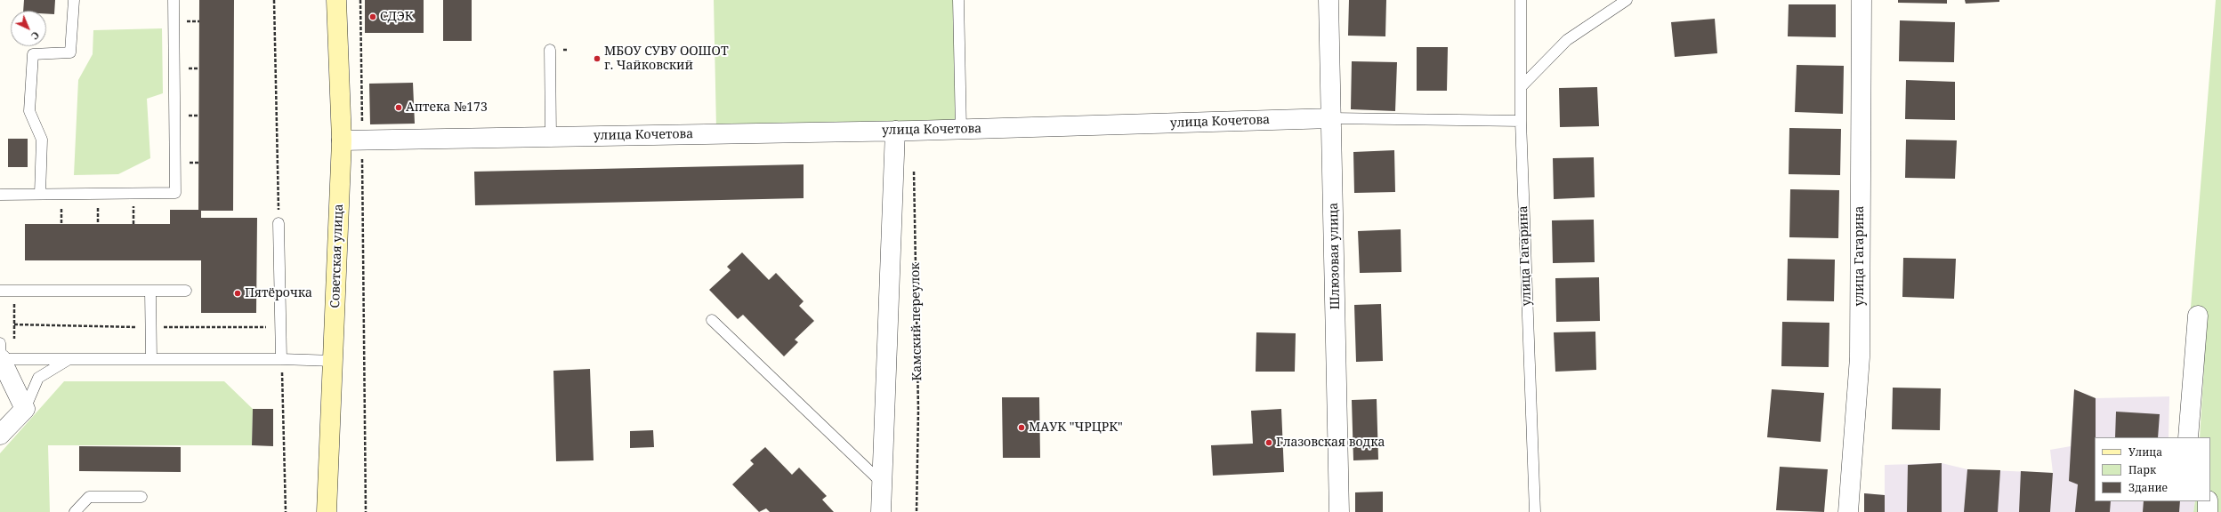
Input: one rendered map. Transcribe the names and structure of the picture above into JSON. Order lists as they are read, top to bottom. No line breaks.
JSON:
{"streets":{"main road":["Советская улица"],"street":["улица Кочетова","Шлюзовая улица","улица Гагарина","Камский переулок"]},"crossings":[["улица Кочетова","Советская улица"],["улица Кочетова","Шлюзовая улица"],["улица Кочетова","улица Гагарина"],["улица Кочетова","Камский переулок"]],"places":["СДЭК","МБОУ СУВУ ООШОТ г. Чайковский","Аптека №173","Пятёрочка","МАУК \"ЧРЦРК\"","Глазовская водка"],"legend":["Улица","Парк","Здание"],"north":"bottom right"}
